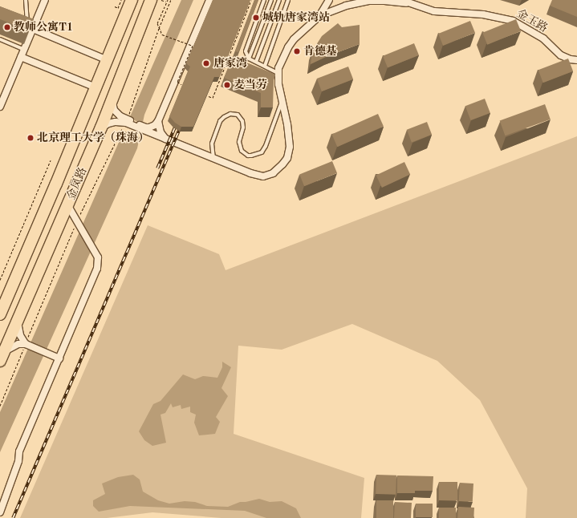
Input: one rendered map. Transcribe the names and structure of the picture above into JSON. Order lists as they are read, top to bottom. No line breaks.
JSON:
{"streets":{"highway":["金凤路"],"street":["金玉路"]},"places":["城轨唐家湾站","教师公寓T1","肯德基","唐家湾","麦当劳","北京理工大学（珠海）"]}
